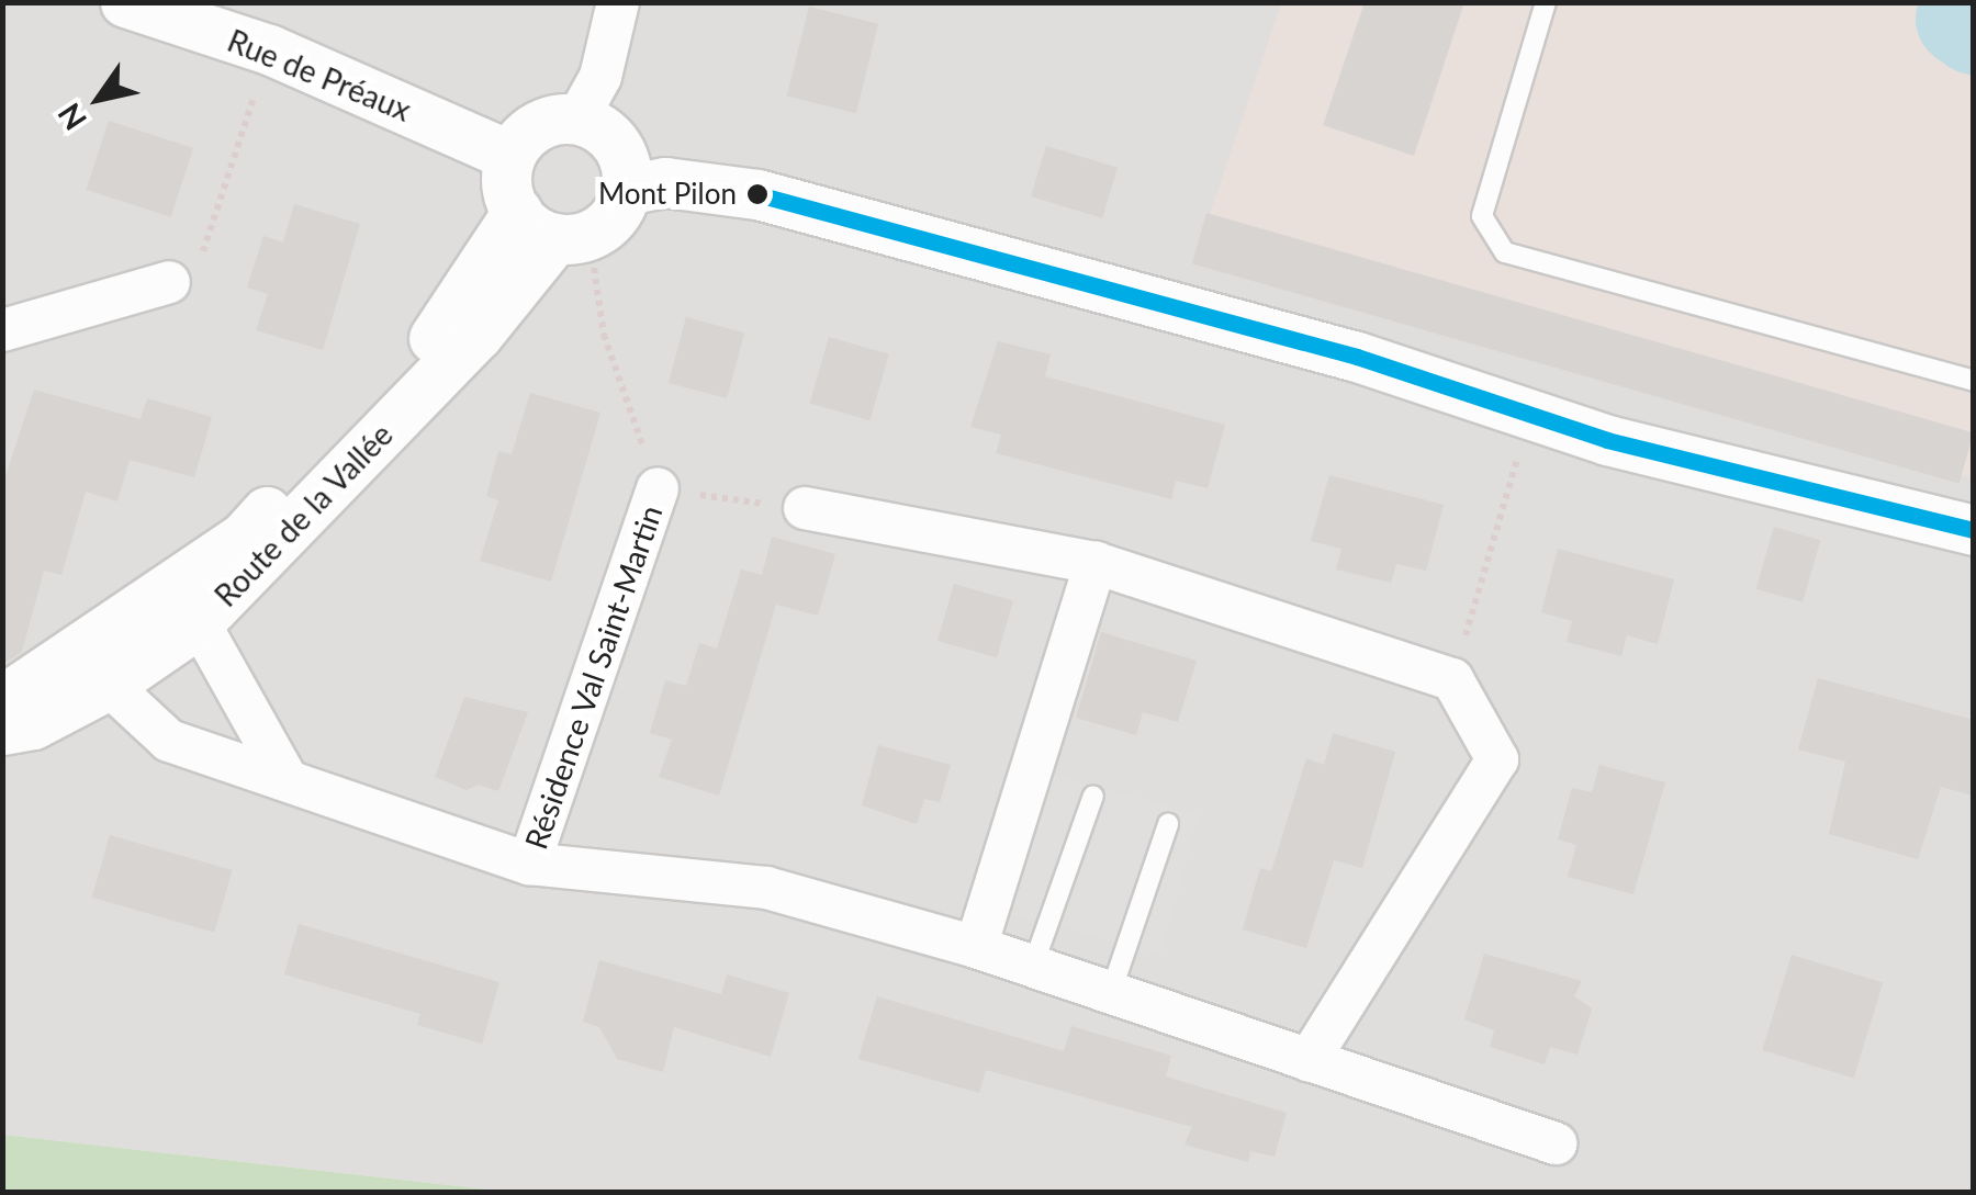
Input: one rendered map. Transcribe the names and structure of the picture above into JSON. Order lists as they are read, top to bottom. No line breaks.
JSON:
{"streets":{"street":["Rue de Préaux","Route de la Vallée","Résidence Val Saint-Martin"]},"crossings":[["Rue de Préaux","Route de la Vallée"],["Route de la Vallée","Résidence Val Saint-Martin"]],"places":["Mont Pilon"],"north":"bottom left"}
